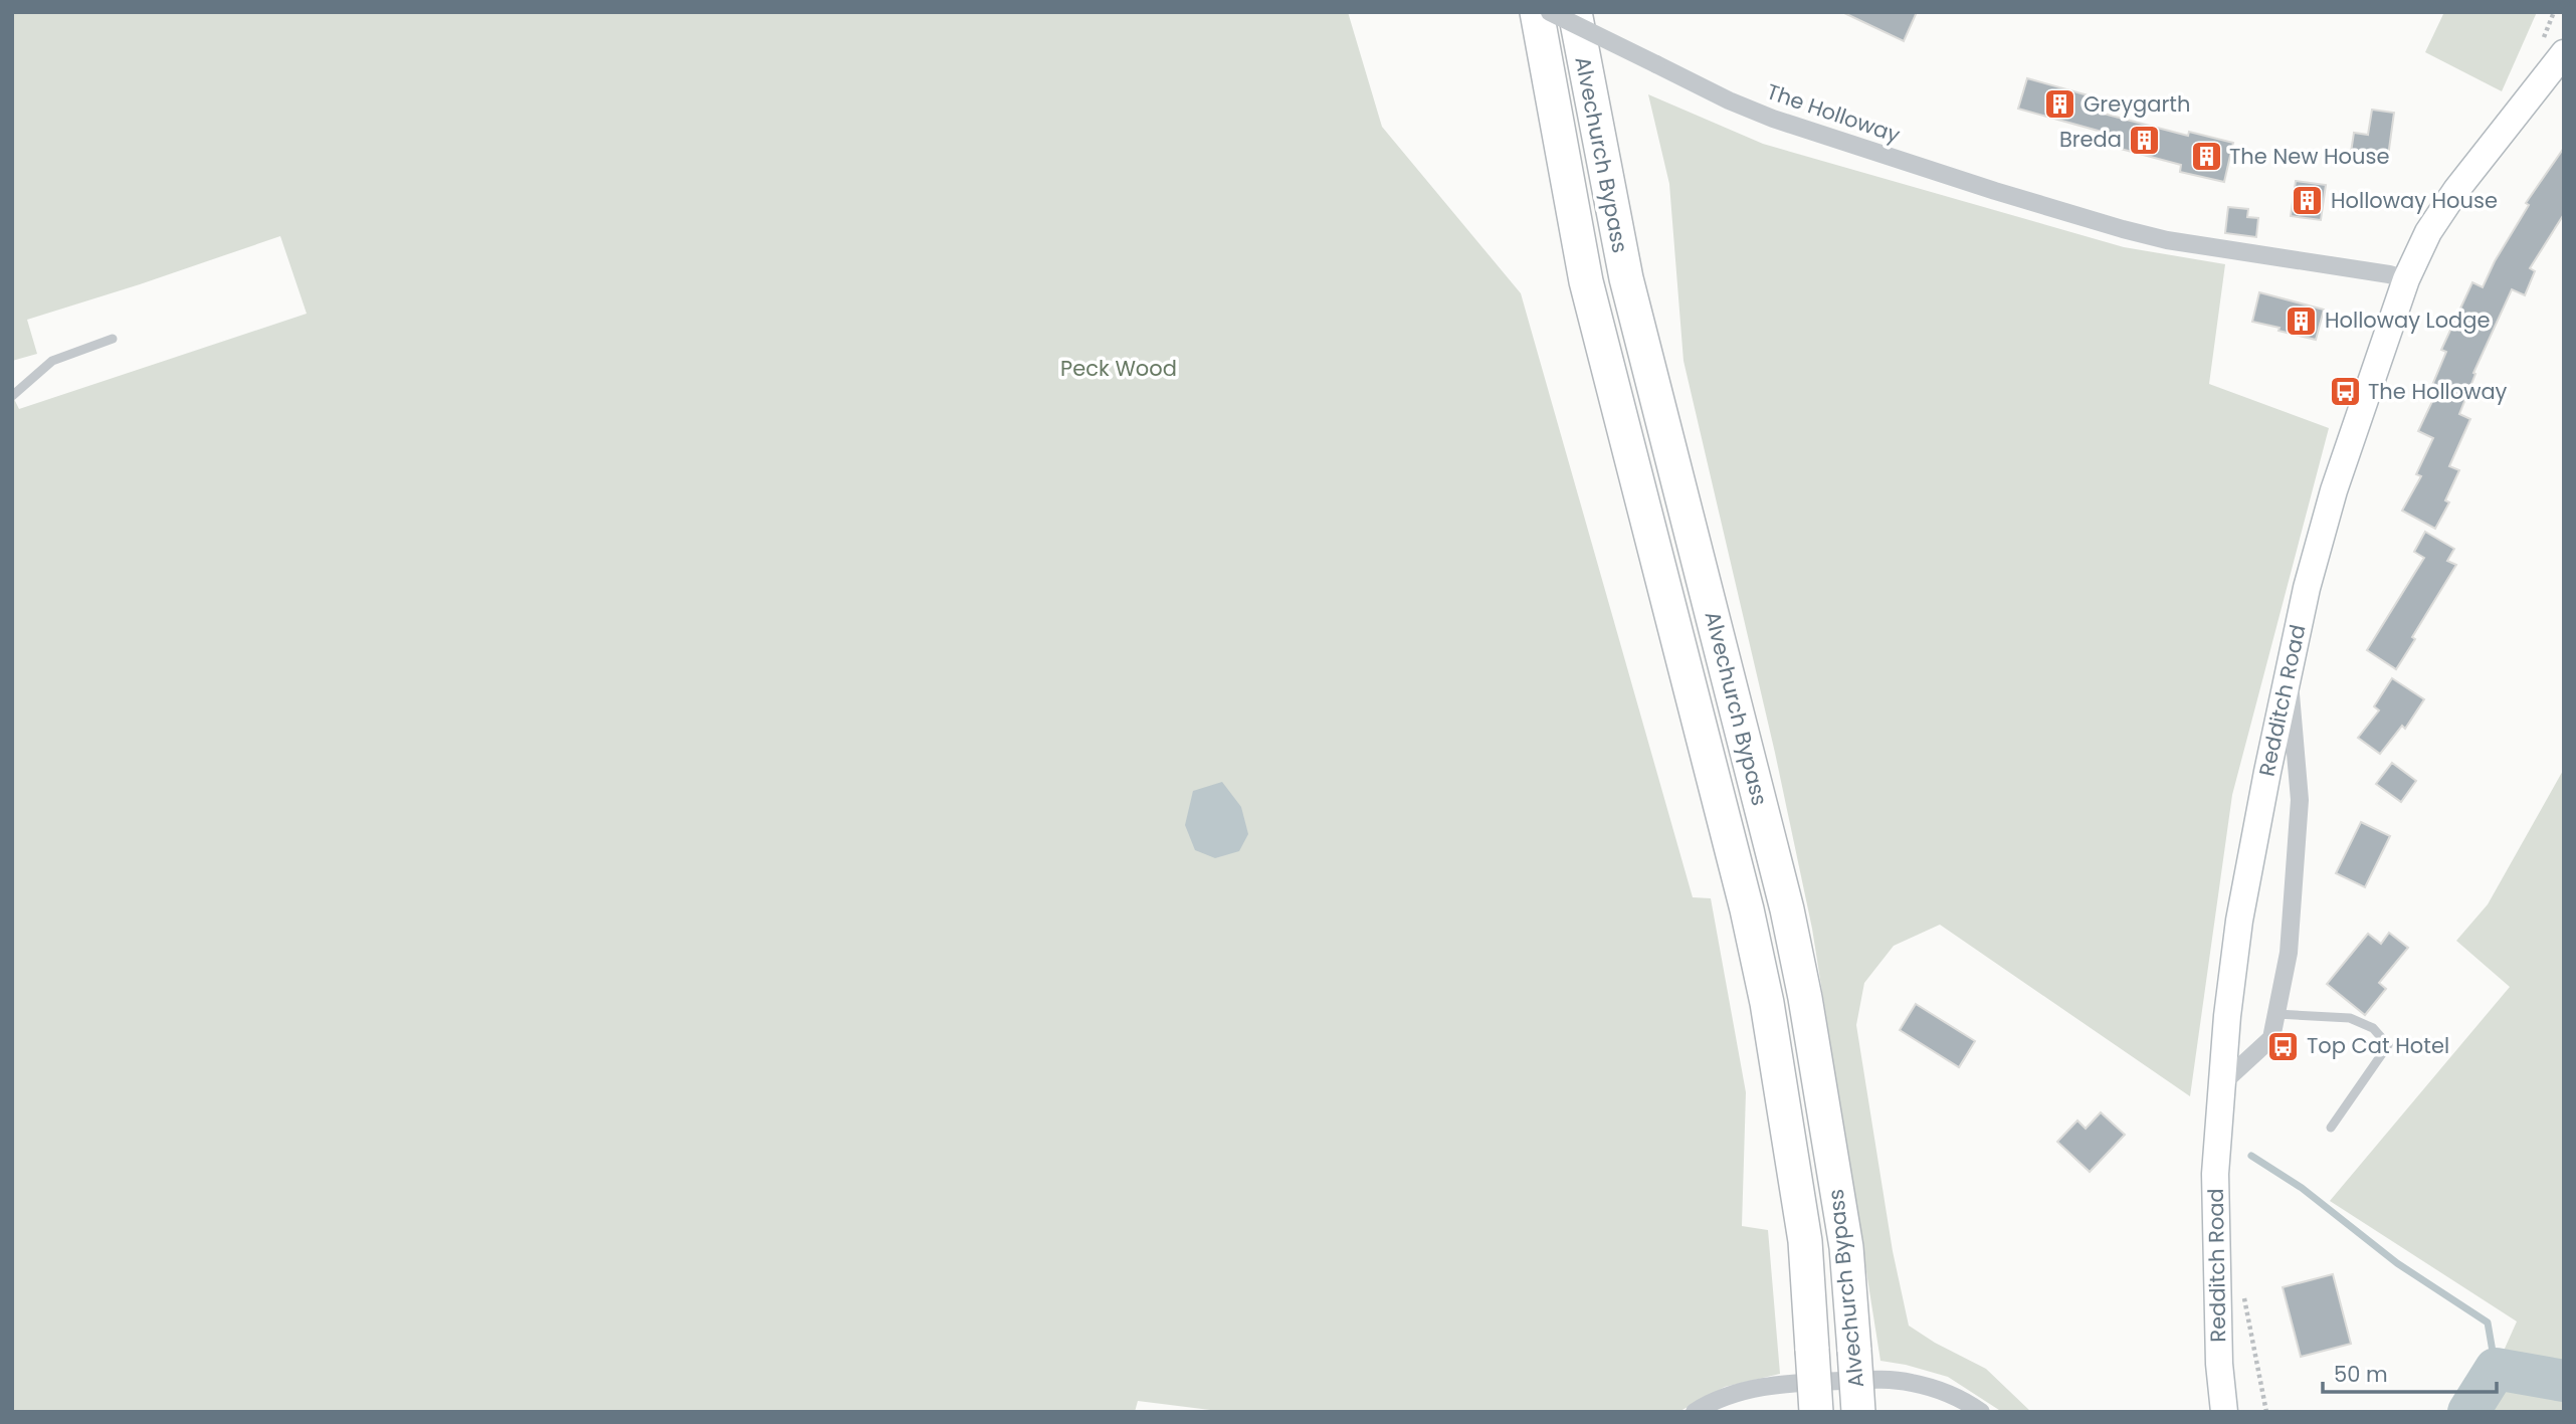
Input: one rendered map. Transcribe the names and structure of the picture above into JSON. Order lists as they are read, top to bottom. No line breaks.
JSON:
{"streets":{"highway":["Alvechurch Bypass"],"main road":["Redditch Road"],"street":["The Holloway"]},"crossings":[["The Holloway","Redditch Road"]],"parks":["Peck Wood"],"places":{"building":["Greygarth","Breda","The New House","Holloway House","Holloway Lodge"],"bus stop":["The Holloway","Top Cat Hotel"]},"scale_bar":"50 m"}
